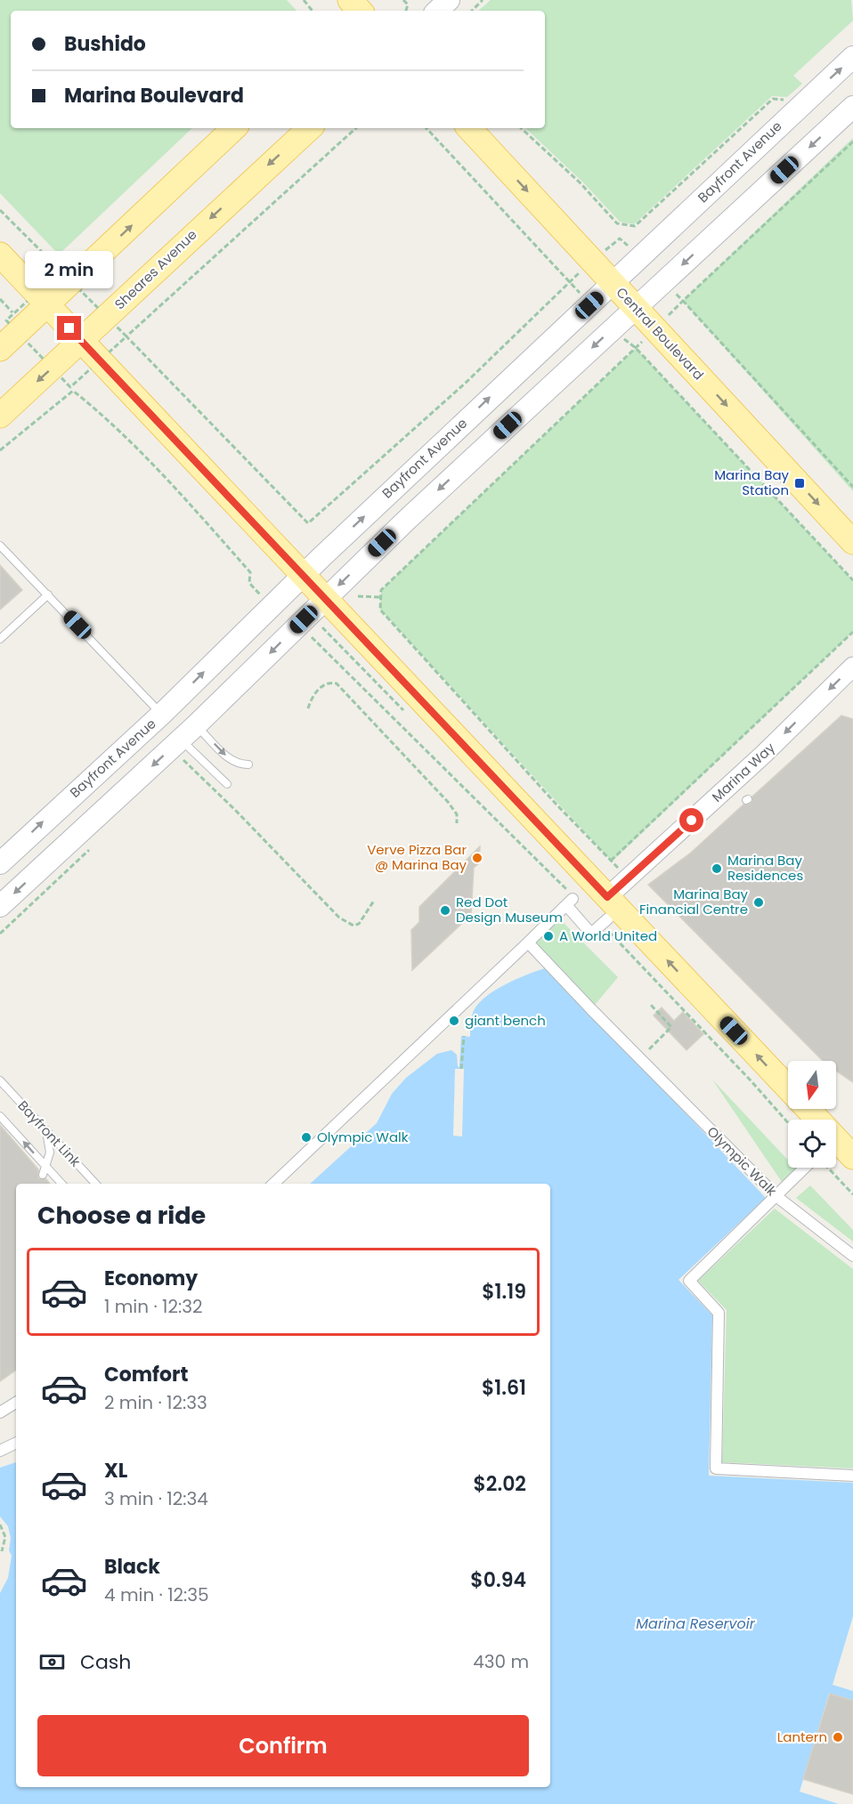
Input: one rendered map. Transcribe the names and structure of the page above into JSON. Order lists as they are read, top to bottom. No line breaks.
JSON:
{"streets":{"main road":["Bayfront Avenue","Sheares Avenue","Central Boulevard"],"street":["Marina Way","Olympic Walk"],"lane":["Bayfront Link"]},"crossings":[["Bayfront Avenue","Central Boulevard"]],"one_way":["Central Boulevard","Marina Way"],"water":["Marina Reservoir"],"places":{"transit":["Marina Bay Station"],"other":["Verve Pizza Bar @ Marina Bay","Marina Bay Residences","Marina Bay Financial Centre","Red Dot Design Museum","A World United","giant bench","Olympic Walk","Lantern"]},"north":"bottom","page":{"banner":["Bushido","Marina Boulevard"],"bubble":"2 min","heading":"Choose a ride","list":[{"name":"Economy","note":"1 min · 12:32","value":"$1.19"},{"name":"Comfort","note":"2 min · 12:33","value":"$1.61"},{"name":"XL","note":"3 min · 12:34","value":"$2.02"},{"name":"Black","note":"4 min · 12:35","value":"$0.94"}],"pay":["Cash","430 m"],"buttons":"Confirm"}}
